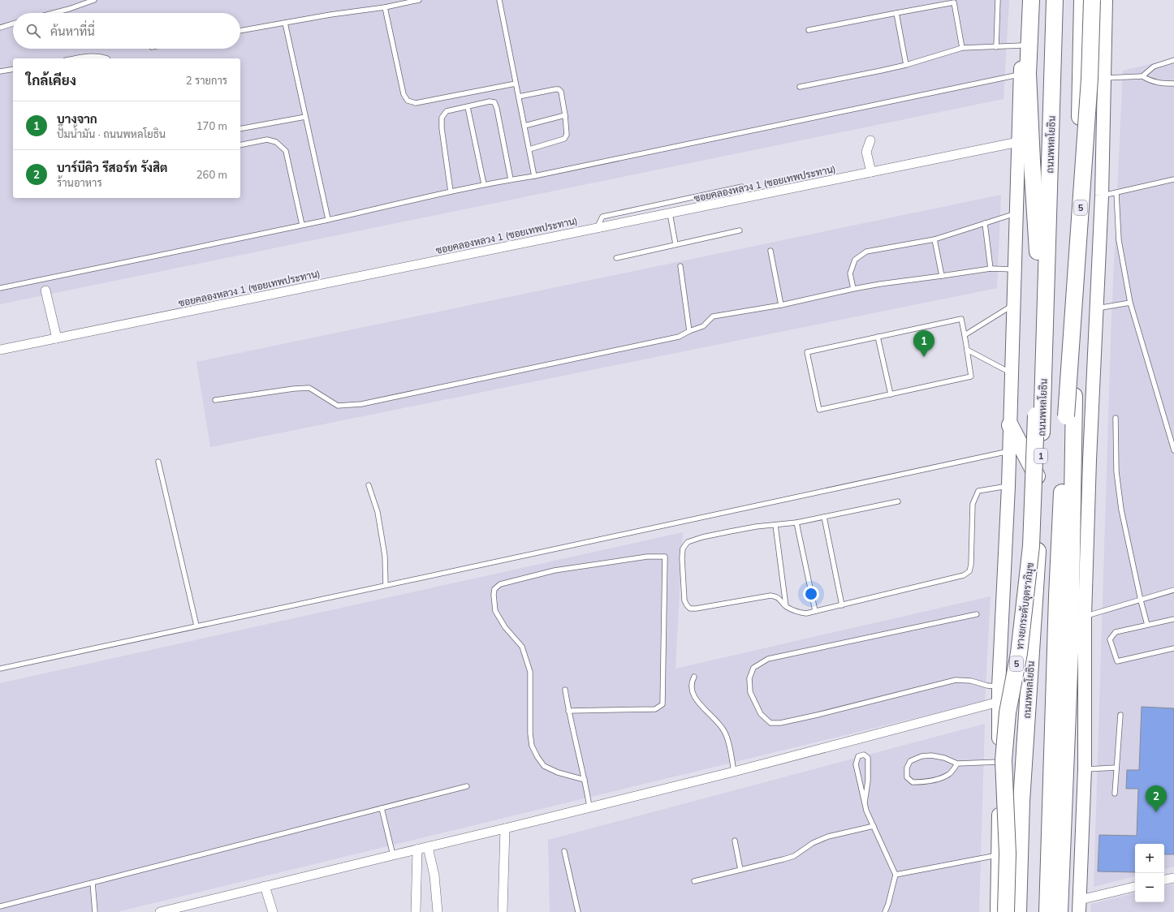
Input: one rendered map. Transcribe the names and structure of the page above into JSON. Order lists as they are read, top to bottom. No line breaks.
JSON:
{"streets":{"highway":["ถนนพหลโยธิน","5","1","ทางยกระดับอุตราภิมุข"],"street":["ซอยคลองหลวง 1 (ซอยเทพประทาน)"]},"page":{"search":"ค้นหาที่นี่","heading":["ใกล้เคียง","2 รายการ"],"list":[{"mark":"1","name":"บางจาก","note":"ปั๊มน้ำมัน · ถนนพหลโยธิน","value":"170 m"},{"mark":"2","name":"บาร์บีคิว รีสอร์ท รังสิต","note":"ร้านอาหาร","value":"260 m"}],"pins":["1","2"],"map_buttons":["+","−"]}}
